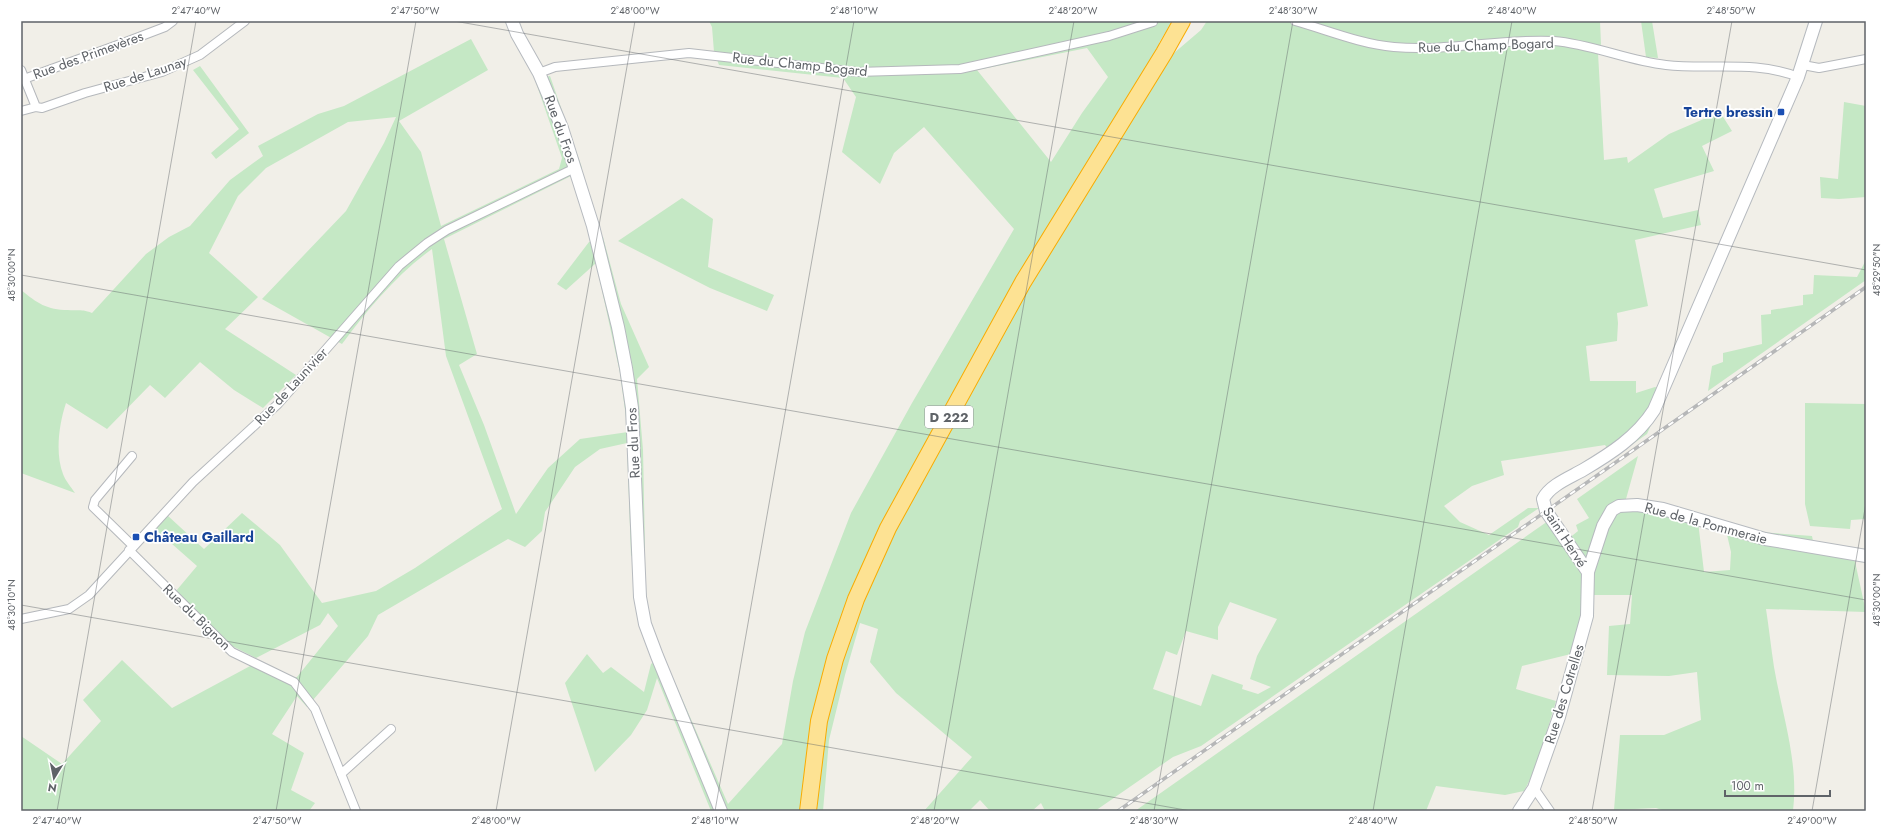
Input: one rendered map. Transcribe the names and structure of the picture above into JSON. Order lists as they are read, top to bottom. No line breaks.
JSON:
{"streets":{"highway":["D 222"],"street":["Rue du Champ Bogard","Rue des Primevères","Rue de Launay","Rue du Fros","Rue de Launivier","Rue de la Pommeraie","Saint Hervé","Rue du Bignon","Rue des Cotrelles"]},"crossings":[["Rue du Champ Bogard","Rue du Fros"],["Rue du Champ Bogard","Saint Hervé"],["Rue du Fros","Rue de Launivier"],["Rue de Launivier","Rue du Bignon"],["Rue de la Pommeraie","Saint Hervé"],["Rue de la Pommeraie","Rue des Cotrelles"],["Saint Hervé","Rue des Cotrelles"]],"places":{"transit":["Tertre bressin","Château Gaillard"]},"scale_bar":"100 m","north":"bottom","coordinates":["2°47'40\"W","2°47'50\"W","2°48'00\"W","2°48'10\"W","2°48'20\"W","2°48'30\"W","2°48'40\"W","2°48'50\"W","48°29'50\"N","48°30'00\"N","48°30'10\"N","2°49'00\"W"]}
